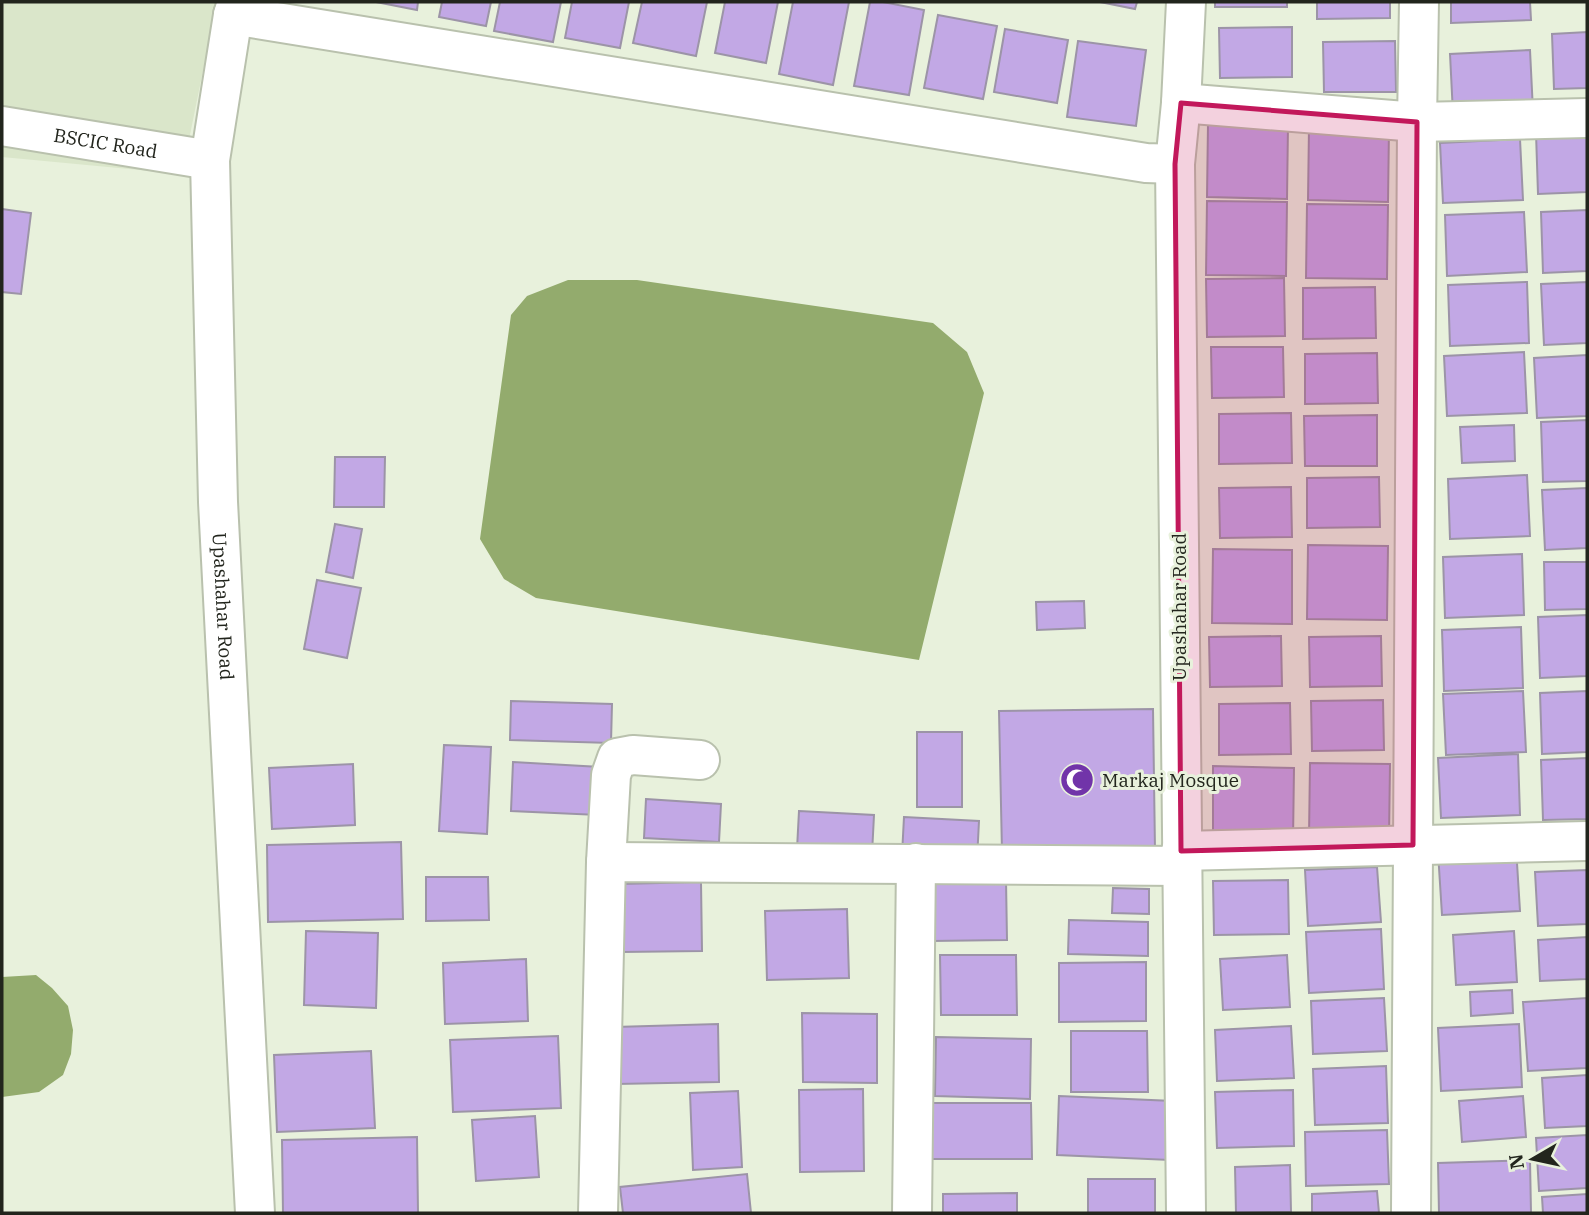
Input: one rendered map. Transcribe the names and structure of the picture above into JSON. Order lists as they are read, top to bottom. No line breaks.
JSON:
{"streets":{"street":["BSCIC Road","Upashahar Road"]},"crossings":[["BSCIC Road","Upashahar Road"]],"places":{"mosque":["Markaj Mosque"]},"north":"left"}
